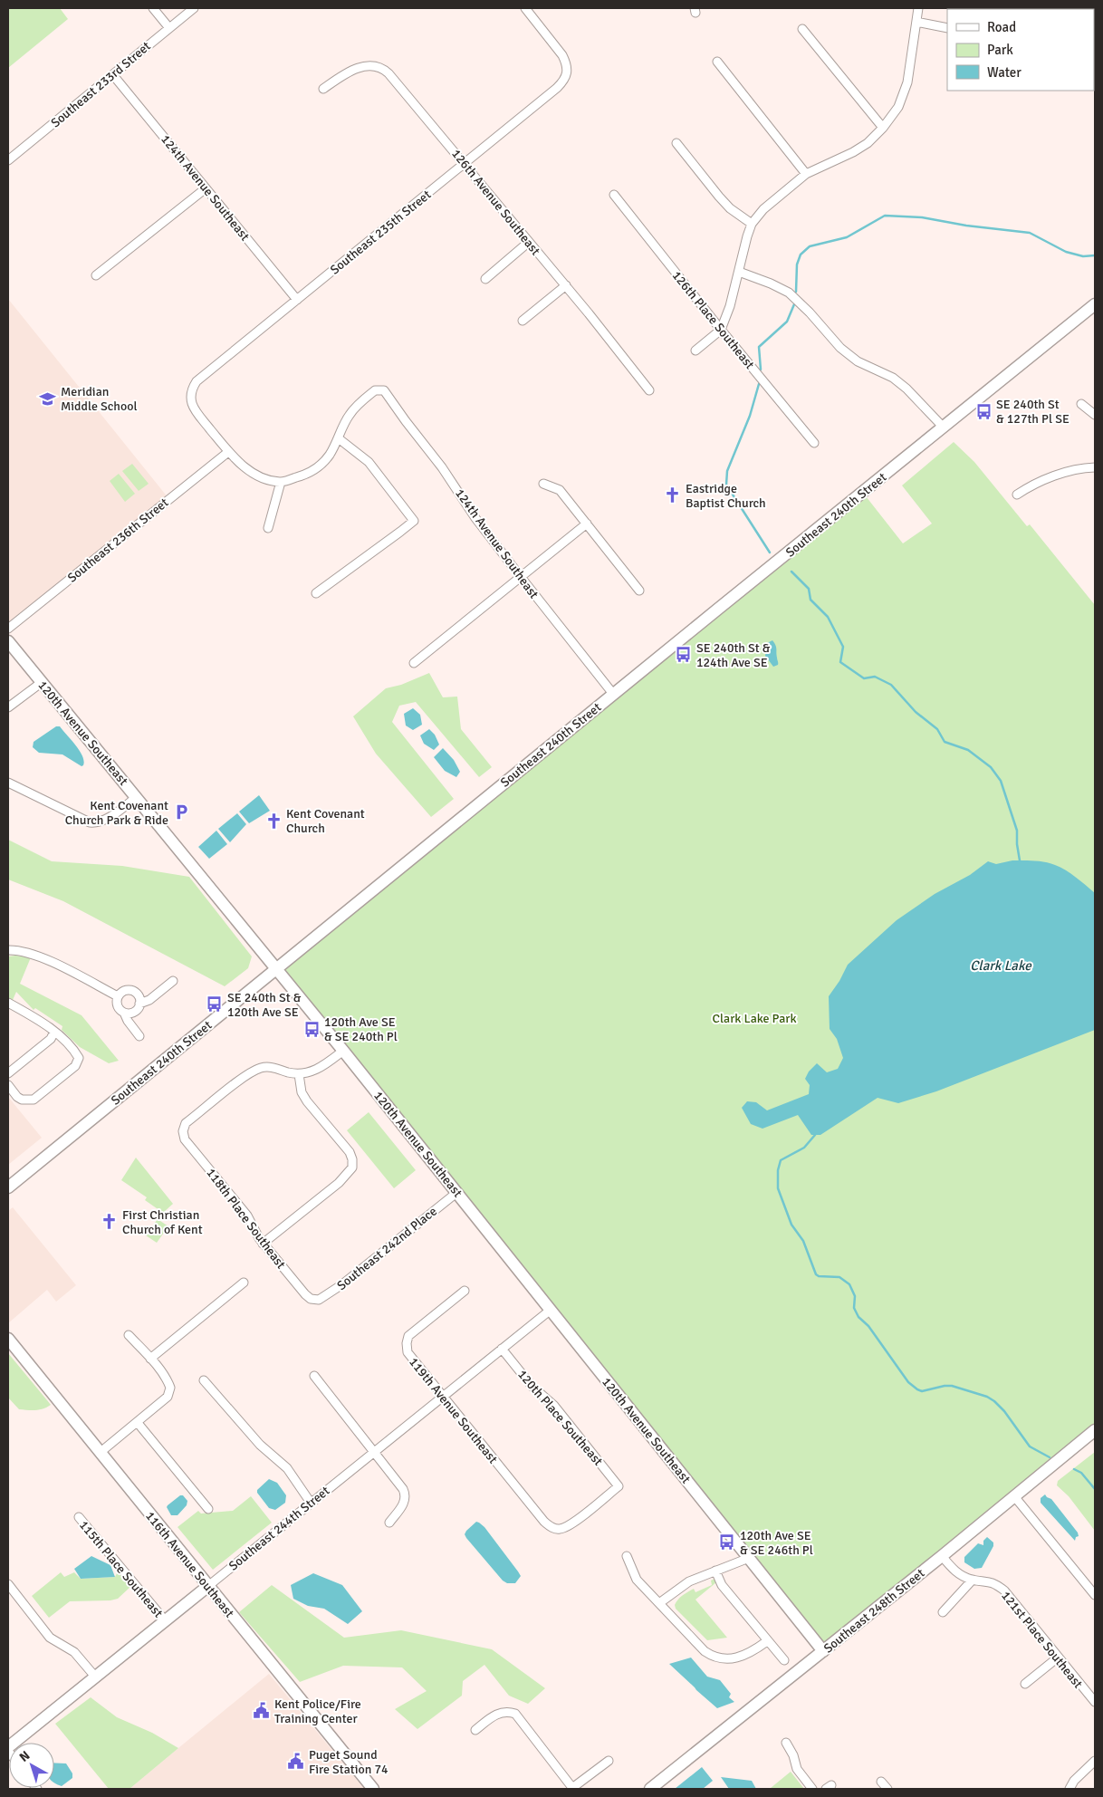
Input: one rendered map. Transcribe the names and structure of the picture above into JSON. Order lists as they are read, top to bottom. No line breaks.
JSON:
{"streets":{"street":["Southeast 233rd Street","124th Avenue Southeast","126th Avenue Southeast","Southeast 235th Street","126th Place Southeast","Southeast 240th Street","Southeast 236th Street","120th Avenue Southeast","118th Place Southeast","Southeast 242nd Place","119th Avenue Southeast","120th Place Southeast","Southeast 244th Street","116th Avenue Southeast","115th Place Southeast","Southeast 248th Street","121st Place Southeast"]},"crossings":[["Southeast 233rd Street","124th Avenue Southeast"],["124th Avenue Southeast","Southeast 235th Street"],["124th Avenue Southeast","Southeast 240th Street"],["126th Avenue Southeast","Southeast 235th Street"],["Southeast 235th Street","Southeast 236th Street"],["Southeast 240th Street","120th Avenue Southeast"],["120th Avenue Southeast","Southeast 242nd Place"],["120th Avenue Southeast","Southeast 244th Street"],["120th Avenue Southeast","Southeast 248th Street"],["118th Place Southeast","Southeast 242nd Place"],["119th Avenue Southeast","120th Place Southeast"],["119th Avenue Southeast","Southeast 244th Street"],["120th Place Southeast","Southeast 244th Street"],["Southeast 244th Street","116th Avenue Southeast"],["Southeast 244th Street","115th Place Southeast"],["Southeast 248th Street","121st Place Southeast"]],"water":["Clark Lake"],"parks":["Clark Lake Park"],"places":{"school or university":["Meridian Middle School"],"bus stop":["SE 240th St & 127th Pl SE","SE 240th St & 124th Ave SE","SE 240th St & 120th Ave SE","120th Ave SE & SE 240th Pl","120th Ave SE & SE 246th Pl"],"church":["Eastridge Baptist Church","Kent Covenant Church","First Christian Church of Kent"],"parking":["Kent Covenant Church Park & Ride"],"public building":["Kent Police/Fire Training Center","Puget Sound Fire Station 74"]},"legend":["Road","Park","Water"],"north":"top left"}
